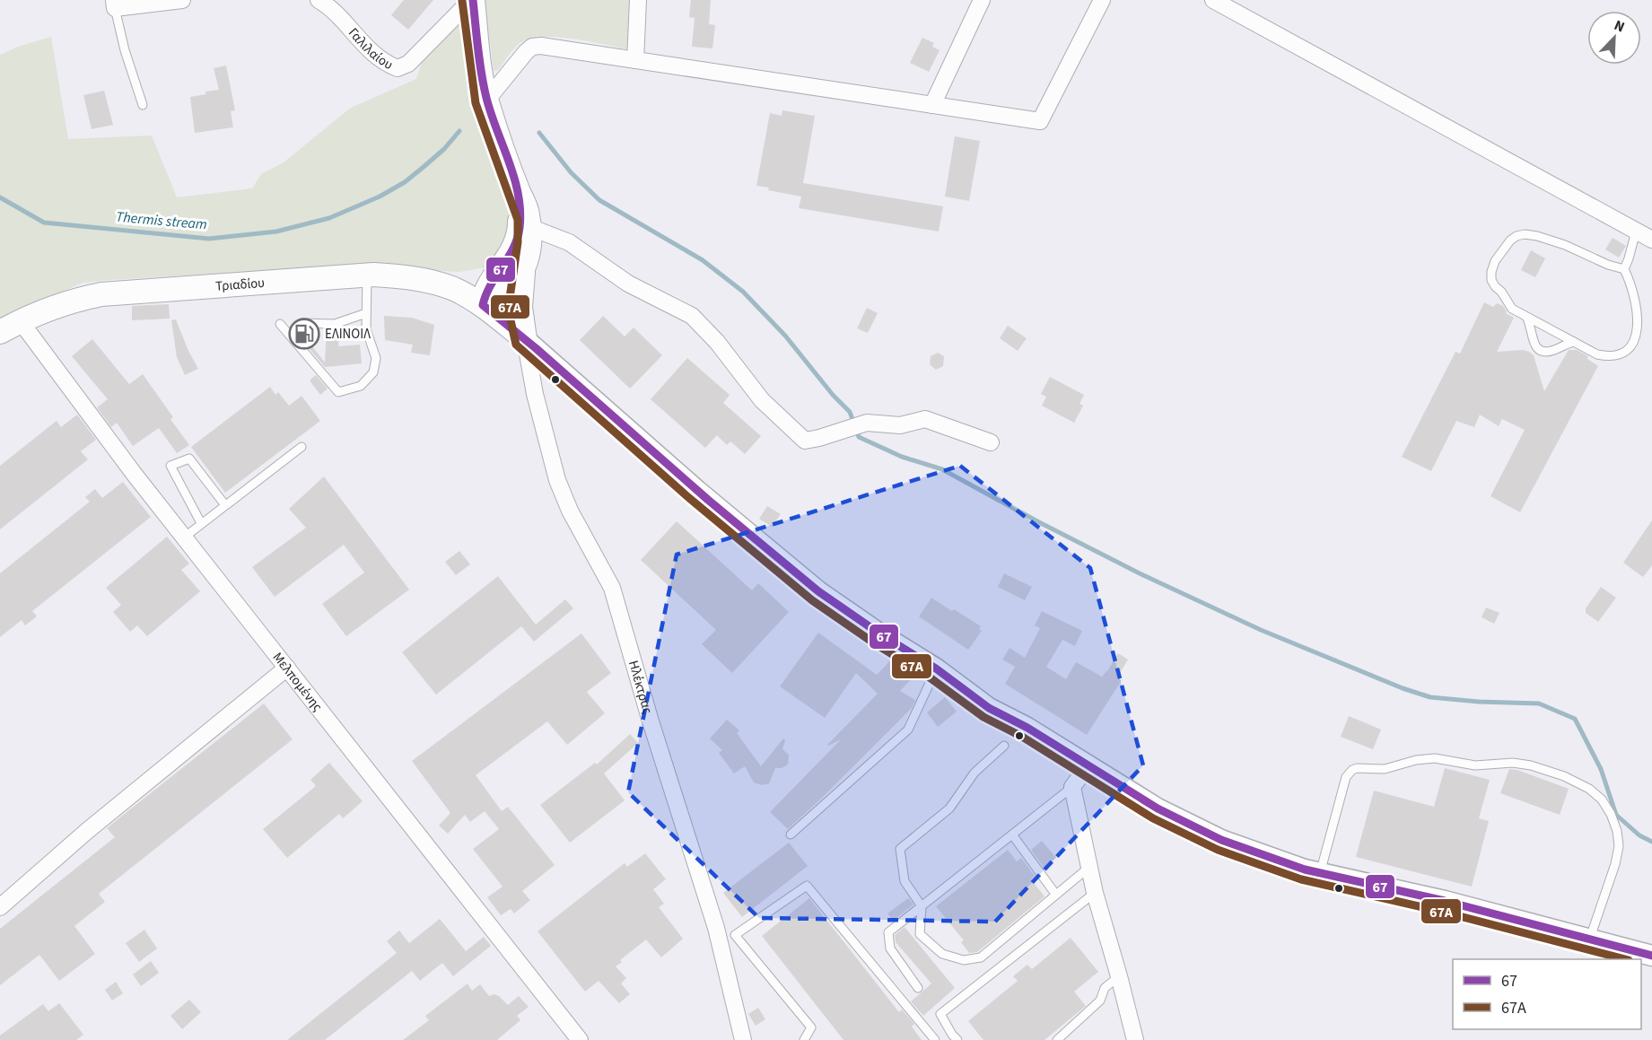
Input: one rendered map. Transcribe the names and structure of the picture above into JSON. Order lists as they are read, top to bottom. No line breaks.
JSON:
{"streets":{"main road":["Τριαδίου"],"street":["Γαλιλαίου","Μελπομένης","Ηλέκτρας"]},"crossings":[["Τριαδίου","Μελπομένης"],["Τριαδίου","Ηλέκτρας"]],"water":["Thermis stream"],"places":{"fuel station":["ΕΛΙΝΟΙΛ"]},"lines":["transit line 67","transit line 67Α"],"legend":["67","67Α"],"north":"top right"}
